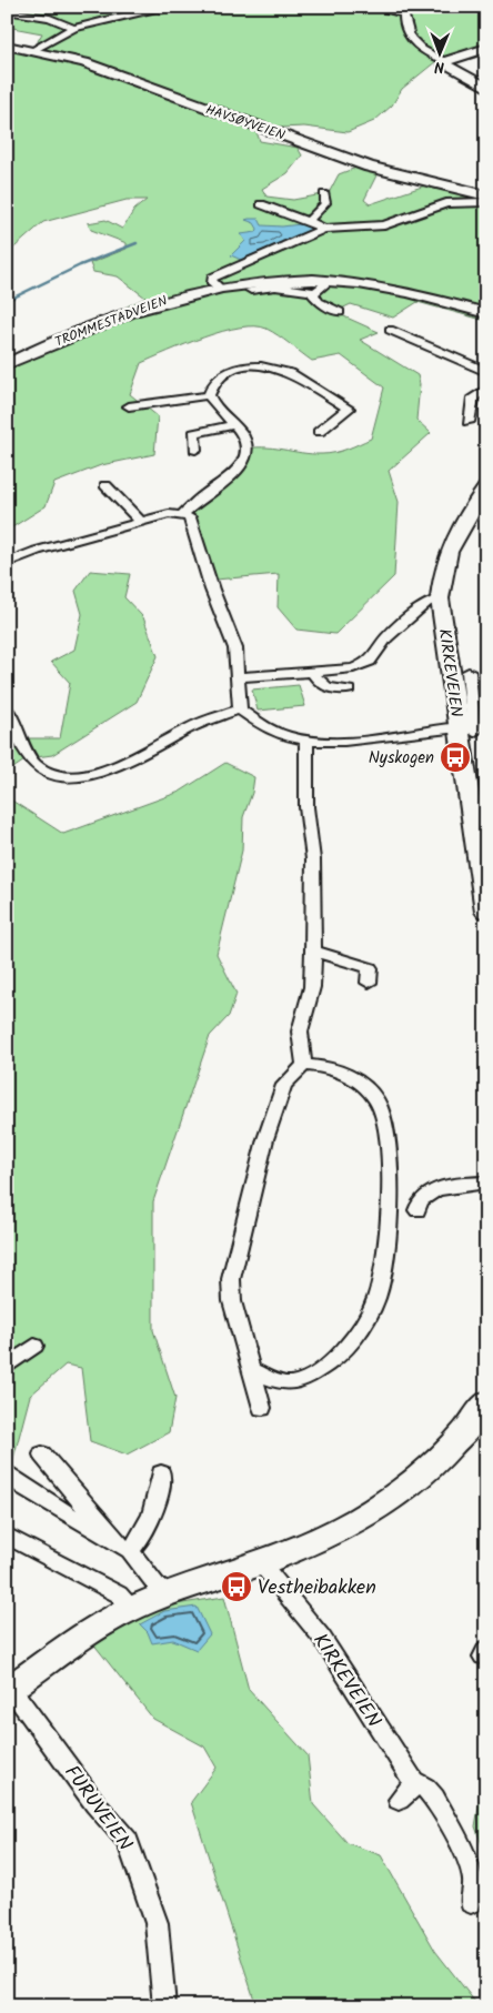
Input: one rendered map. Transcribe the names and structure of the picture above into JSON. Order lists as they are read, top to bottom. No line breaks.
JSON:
{"streets":{"main road":["HAVSØYVEIEN","TROMMESTADVEIEN","KIRKEVEIEN"],"street":["FURUVEIEN"]},"places":{"bus stop":["Nyskogen","Vestheibakken"]},"north":"bottom"}
